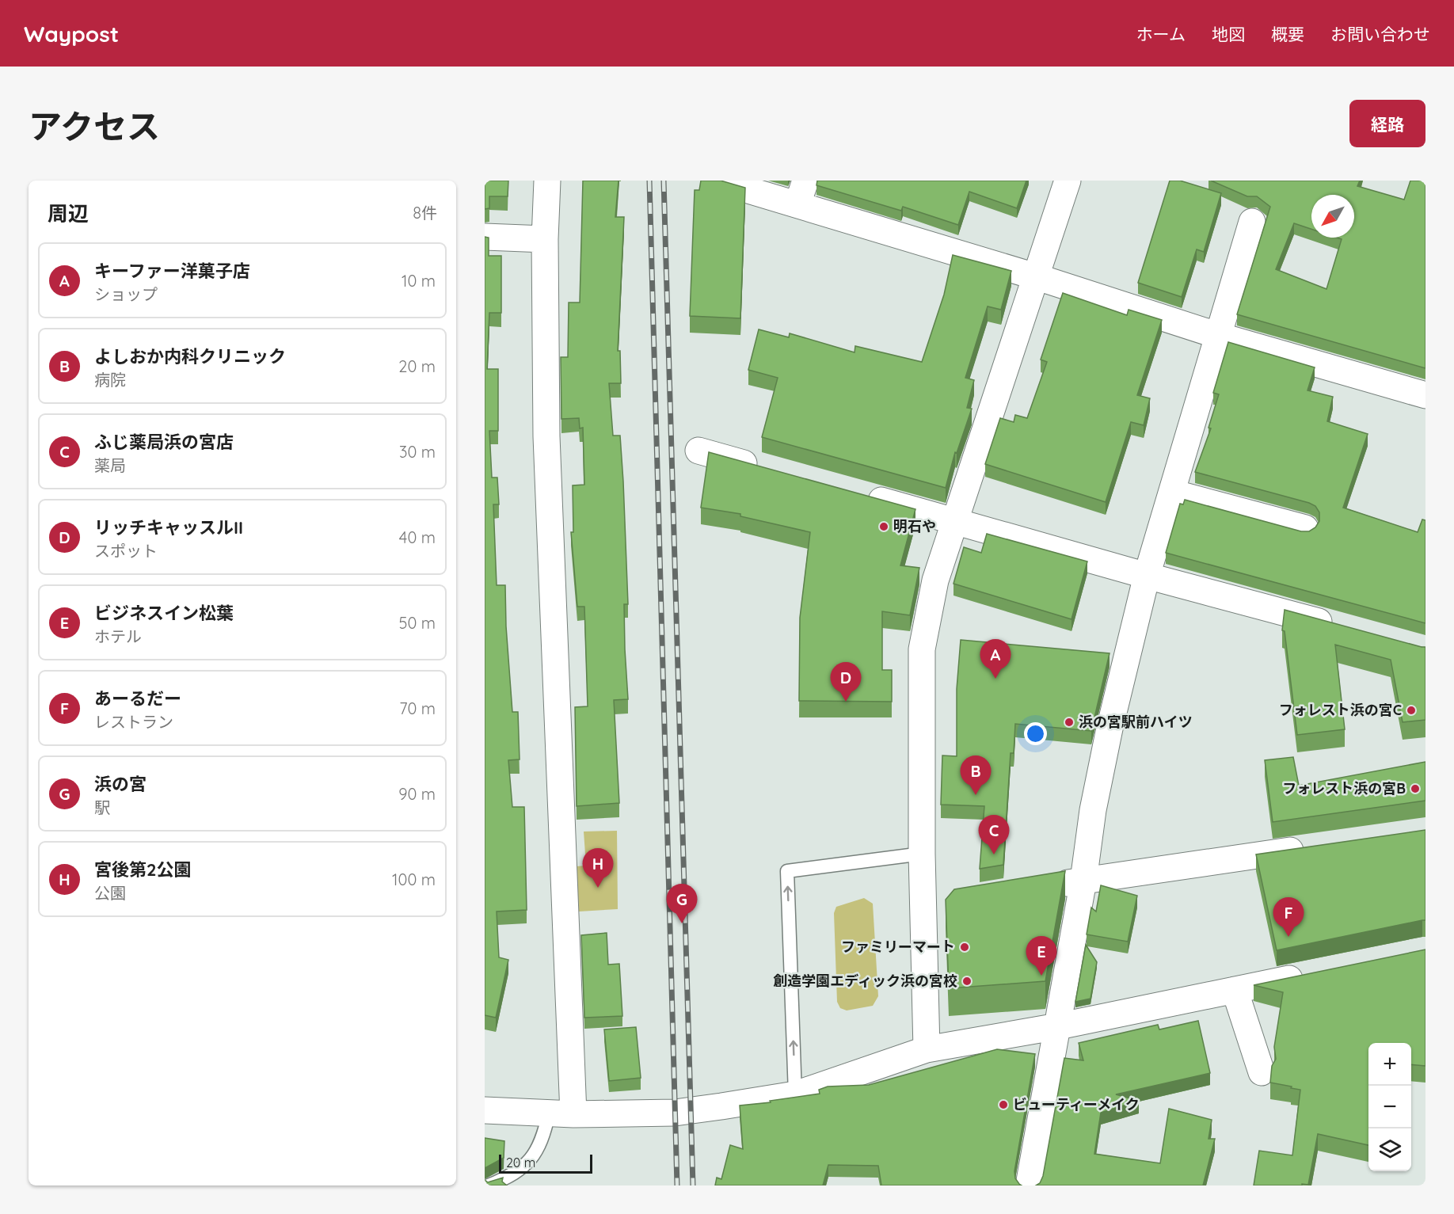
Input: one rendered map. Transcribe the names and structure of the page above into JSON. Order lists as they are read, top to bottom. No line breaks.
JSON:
{"places":["明石や","フォレスト浜の宮C","浜の宮駅前ハイツ","フォレスト浜の宮B","ファミリーマート","創造学園エディック浜の宮校","ビューティーメイク"],"scale_bar":"20 m","north":"bottom left","page":{"header":"Waypost","nav":["ホーム","地図","概要","お問い合わせ"],"title":"アクセス","buttons":"経路","heading":["周辺","8件"],"list":[{"mark":"A","name":"キーファー洋菓子店","note":"ショップ","value":"10 m"},{"mark":"B","name":"よしおか内科クリニック","note":"病院","value":"20 m"},{"mark":"C","name":"ふじ薬局浜の宮店","note":"薬局","value":"30 m"},{"mark":"D","name":"リッチキャッスルII","note":"スポット","value":"40 m"},{"mark":"E","name":"ビジネスイン松葉","note":"ホテル","value":"50 m"},{"mark":"F","name":"あーるだー","note":"レストラン","value":"70 m"},{"mark":"G","name":"浜の宮","note":"駅","value":"90 m"},{"mark":"H","name":"宮後第2公園","note":"公園","value":"100 m"}],"pins":["A","D","B","C","H","G","F","E"],"map_buttons":["+","−"],"scale":"20 m"}}
